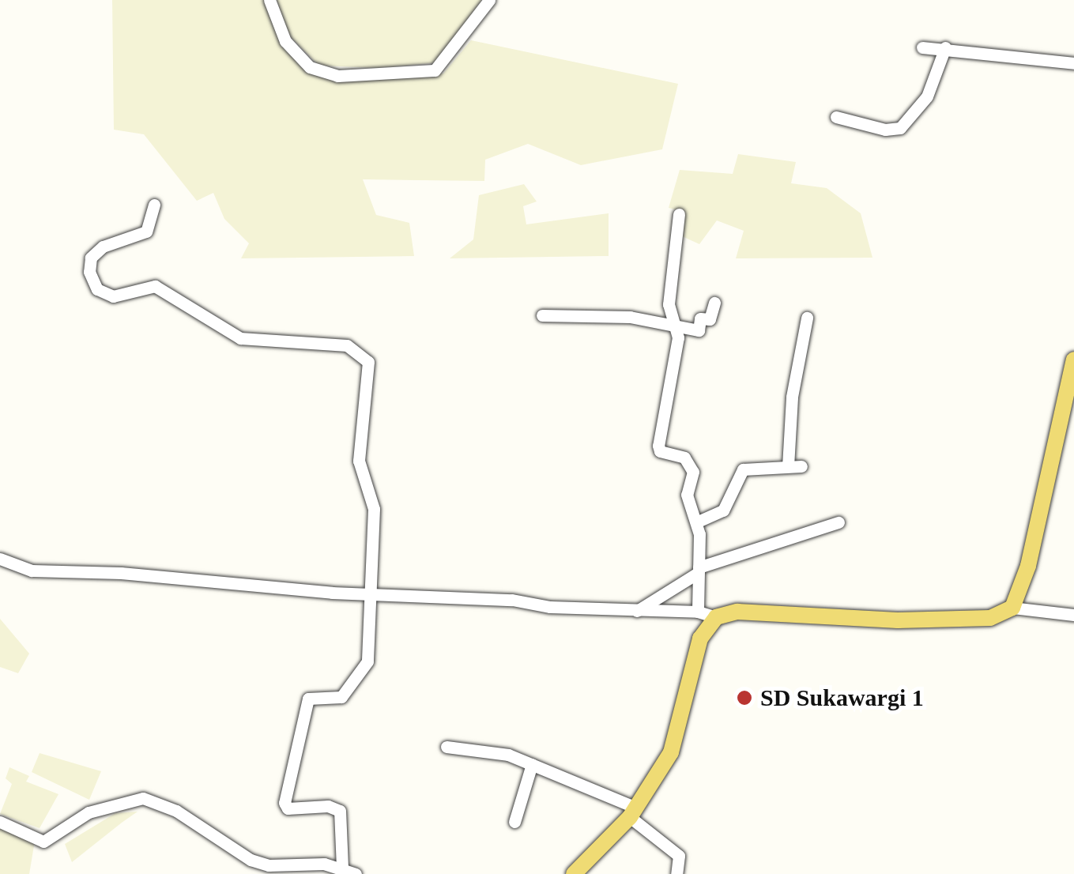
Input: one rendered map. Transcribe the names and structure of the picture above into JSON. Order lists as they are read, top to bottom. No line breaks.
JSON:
{"places":["SD Sukawargi 1"]}
